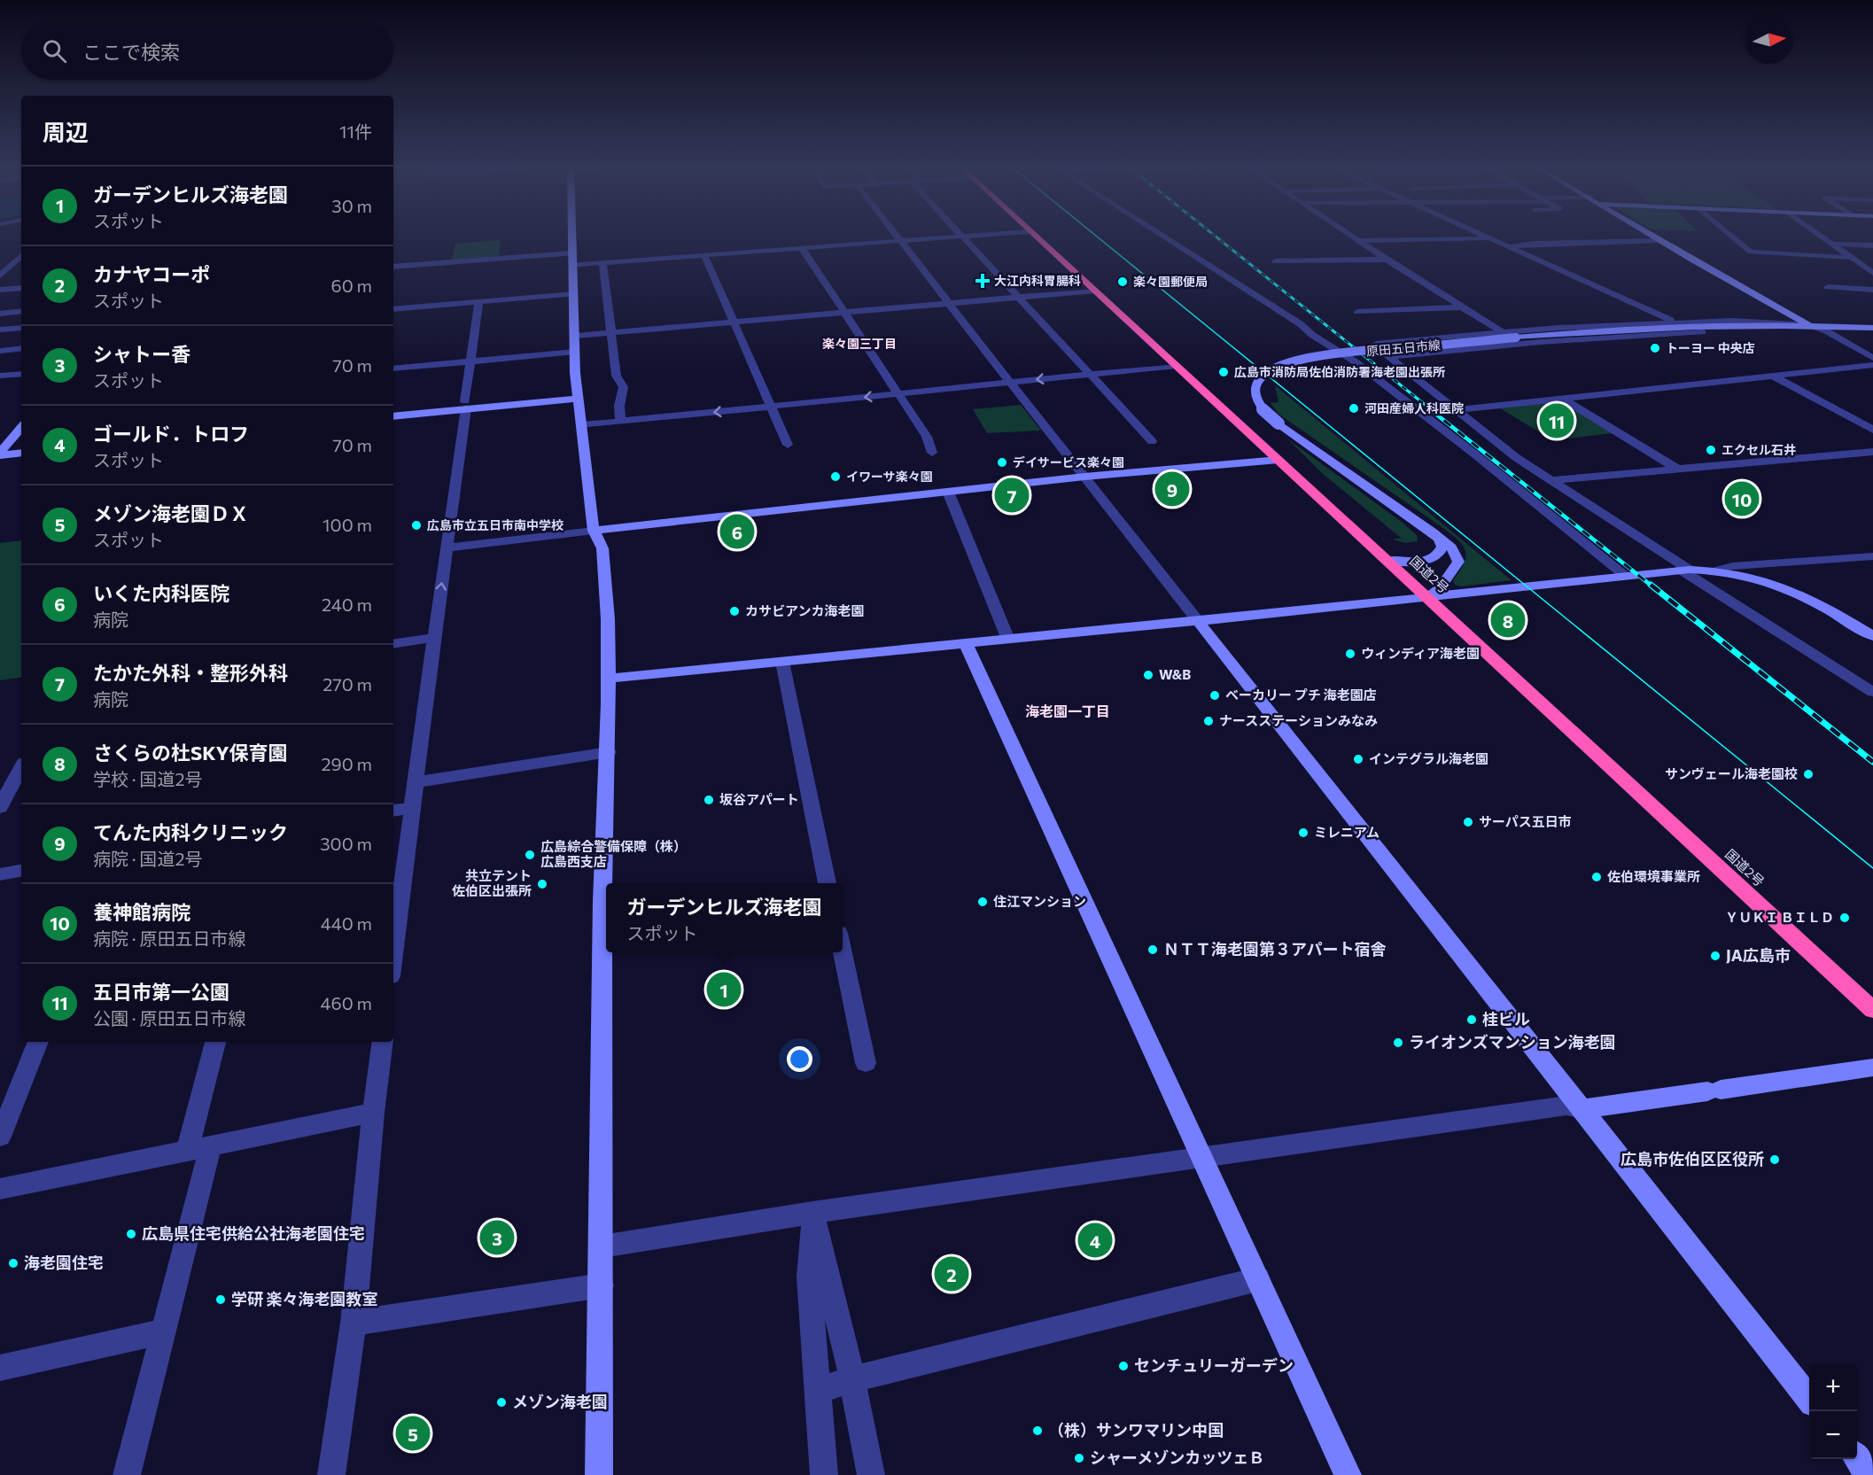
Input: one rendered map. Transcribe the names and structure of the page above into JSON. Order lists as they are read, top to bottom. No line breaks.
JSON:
{"streets":{"highway":["国道2号"],"street":["原田五日市線"]},"crossings":[["原田五日市線","国道2号"]],"districts":["楽々園三丁目","海老園一丁目"],"places":{"health":["大江内科胃腸科"],"other":["楽々園郵便局","トーヨー 中央店","広島市消防局佐伯消防署海老園出張所","河田産婦人科医院","エクセル石井","デイサービス楽々園","イワーサ楽々園","広島市立五日市南中学校","カサビアンカ海老園","ウィンディア海老園","W&B","ベーカリー プチ 海老園店","ナースステーションみなみ","インテグラル海老園","サンヴェール海老園校","坂谷アパート","サーパス五日市","ミレニアム","広島綜合警備保障（株） 広島西支店","佐伯環境事業所","共立テント 佐伯区出張所","住江マンション","ＹＵＫＩ ＢＩＬＤ","ＮＴＴ海老園第３アパート宿舎","JA広島市","桂ビル","ライオンズマンション海老園","広島市佐伯区区役所","広島県住宅供給公社海老園住宅","海老園住宅","学研 楽々海老園教室","センチュリーガーデン","メゾン海老園","（株）サンワマリン中国","シャーメゾンカッツェＢ"]},"north":"right","page":{"search":"ここで検索","heading":["周辺","11件"],"list":[{"mark":"1","name":"ガーデンヒルズ海老園","note":"スポット","value":"30 m"},{"mark":"2","name":"カナヤコーポ","note":"スポット","value":"60 m"},{"mark":"3","name":"シャトー香","note":"スポット","value":"70 m"},{"mark":"4","name":"ゴールド．トロフ","note":"スポット","value":"70 m"},{"mark":"5","name":"メゾン海老園ＤＸ","note":"スポット","value":"100 m"},{"mark":"6","name":"いくた内科医院","note":"病院","value":"240 m"},{"mark":"7","name":"たかた外科・整形外科","note":"病院","value":"270 m"},{"mark":"8","name":"さくらの杜SKY保育園","note":"学校 · 国道2号","value":"290 m"},{"mark":"9","name":"てんた内科クリニック","note":"病院 · 国道2号","value":"300 m"},{"mark":"10","name":"養神館病院","note":"病院 · 原田五日市線","value":"440 m"},{"mark":"11","name":"五日市第一公園","note":"公園 · 原田五日市線","value":"460 m"}],"pins":["11","9","7","10","6","8","1","3","4","2","5"],"popup":["ガーデンヒルズ海老園","スポット"],"map_buttons":["+","−"]}}
